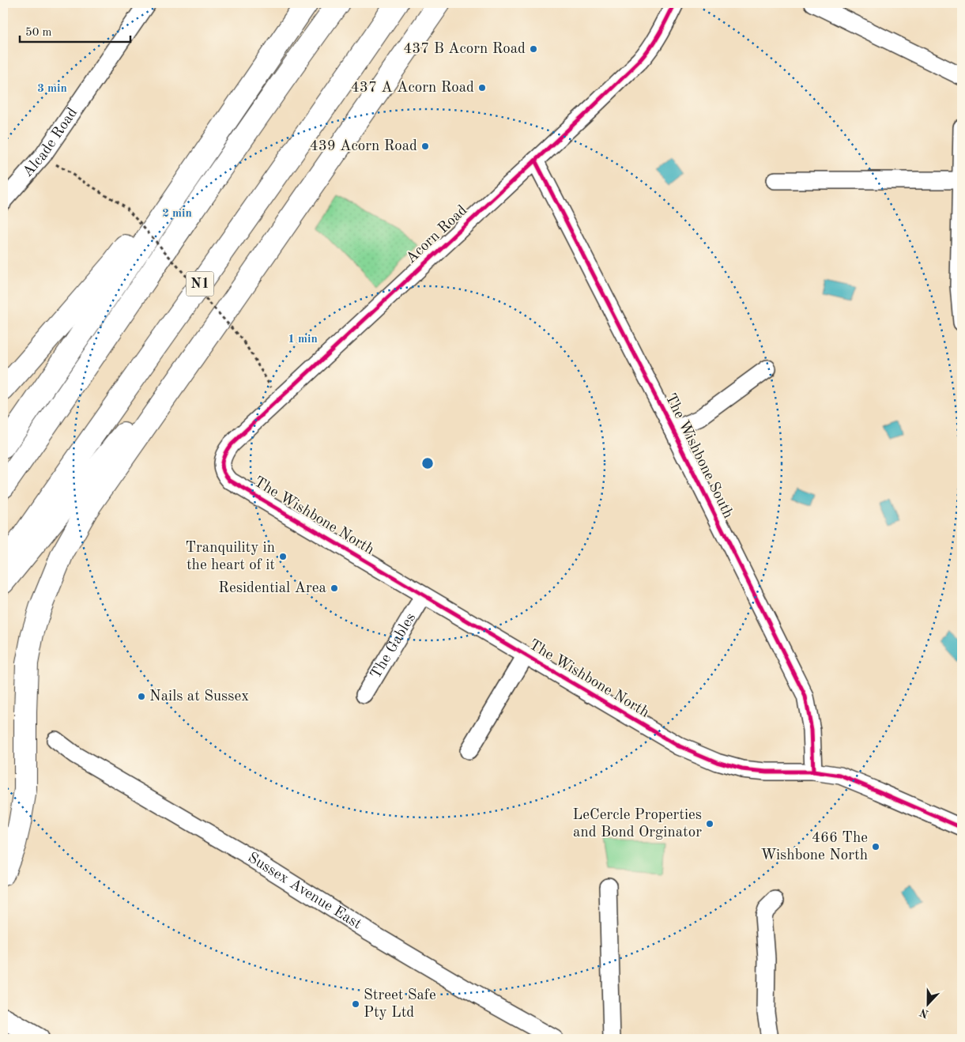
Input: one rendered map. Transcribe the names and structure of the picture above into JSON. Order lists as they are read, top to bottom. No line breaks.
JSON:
{"streets":{"highway":["N1"],"street":["Alcade Road","Acorn Road","The Wishbone South","The Wishbone North","The Gables","Sussex Avenue East"]},"crossings":[["Acorn Road","The Wishbone South"],["Acorn Road","The Wishbone North"],["The Wishbone South","The Wishbone North"],["The Wishbone North","The Gables"]],"places":["437 B Acorn Road","437 A Acorn Road","439 Acorn Road","Tranquility in the heart of it","Residential Area","Nails at Sussex","LeCercle Properties and Bond Orginator","466 The Wishbone North","Street Safe Pty Ltd"],"scale_bar":"50 m","north":"bottom","rings":["3 min","2 min","1 min"]}
